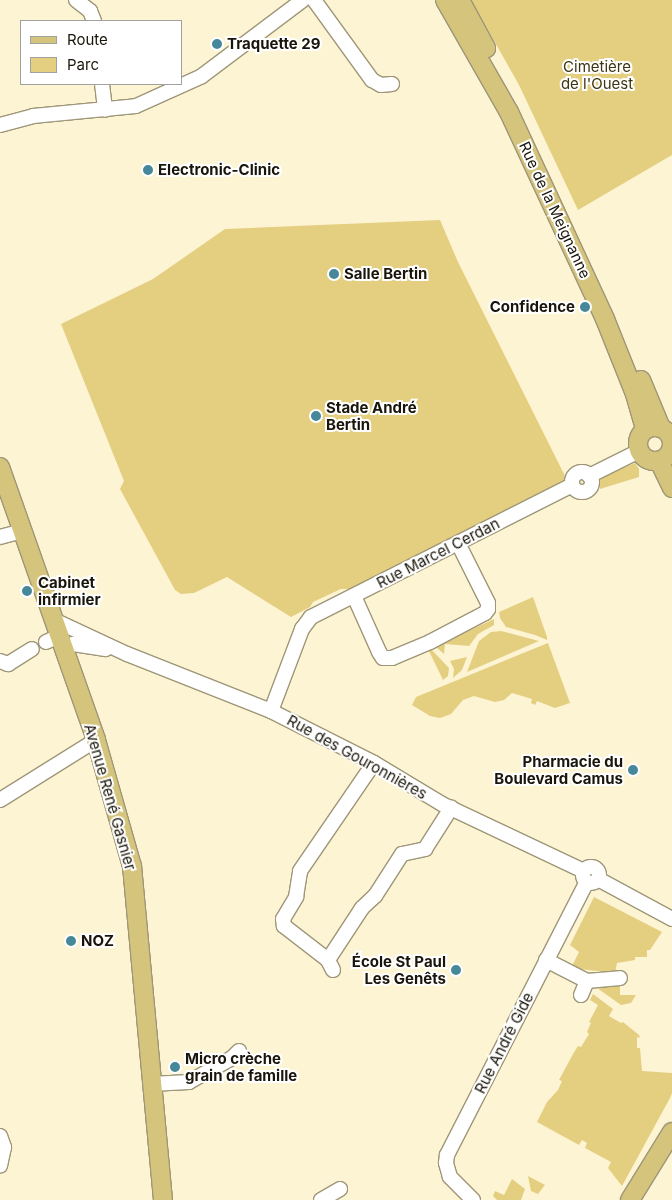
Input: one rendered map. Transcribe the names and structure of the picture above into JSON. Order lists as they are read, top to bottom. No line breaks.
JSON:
{"streets":{"main road":["Rue de la Meignanne","Avenue René Gasnier"],"street":["Rue Marcel Cerdan","Rue des Gouronnières","Rue André Gide"]},"crossings":[["Rue Marcel Cerdan","Rue des Gouronnières"],["Rue des Gouronnières","Avenue René Gasnier"],["Rue des Gouronnières","Rue André Gide"]],"parks":["Cimetière de l'Ouest"],"places":["Traquette 29","Electronic-Clinic","Salle Bertin","Confidence","Stade André Bertin","Cabinet infirmier","Pharmacie du Boulevard Camus","NOZ","École St Paul Les Genêts","Micro crèche grain de famille"],"legend":["Route","Parc"]}
